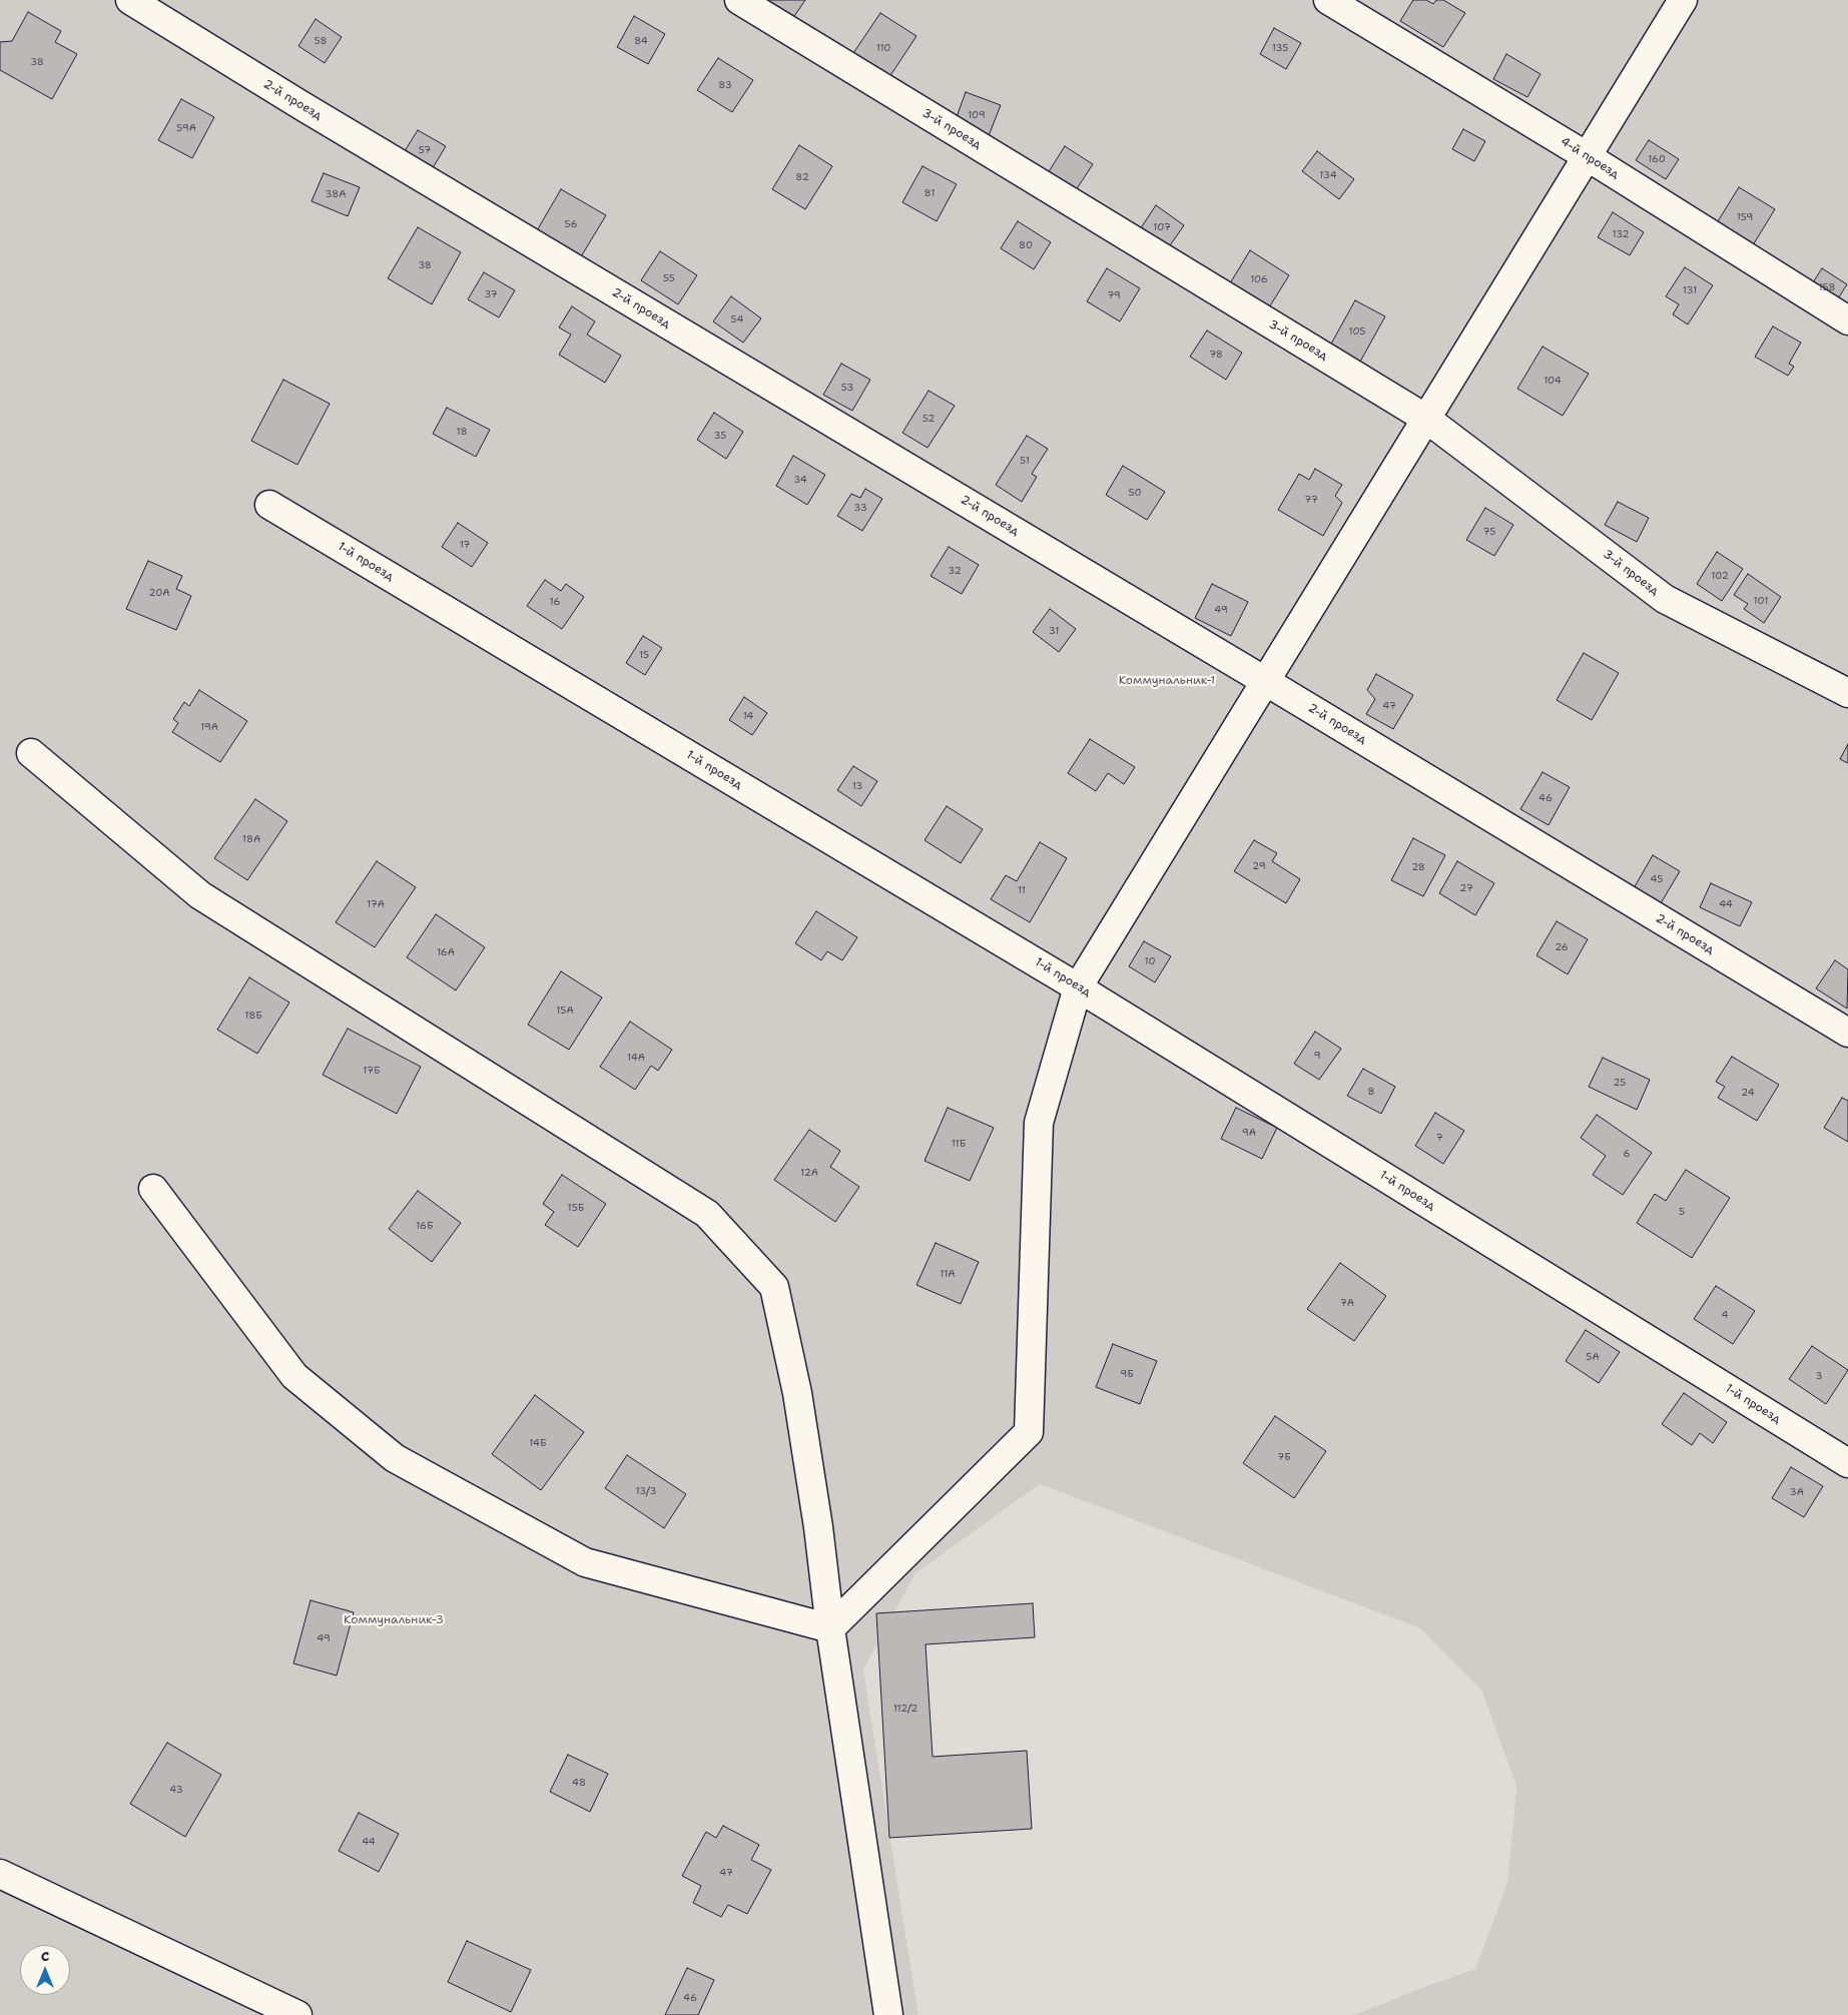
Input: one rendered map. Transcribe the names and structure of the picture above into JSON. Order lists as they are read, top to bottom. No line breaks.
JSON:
{"streets":{"street":["2-й проезд","3-й проезд","4-й проезд","1-й проезд"]},"parks":["Коммунальник-1","Коммунальник-3"],"house_numbers":["58","84","110","135","38","83","109","59А","57","160","134","82","81","38А","159","56","107","132","80","38","55","106","158","131","37","79","54","105","78","104","53","52","18","35","51","34","50","77","33","75","17","32","102","20А","101","16","49","31","15","47","14","19А","13","46","18А","29","28","45","27","11","17А","44","26","16А","10","15А","18Б","9","14А","17Б","25","8","24","9А","7","11Б","6","12А","15Б","5","16Б","11А","7А","4","5А","9Б","3","14Б","7Б","13/3","3А","49","112/2","48","43","44","47","46"],"north":"top"}
